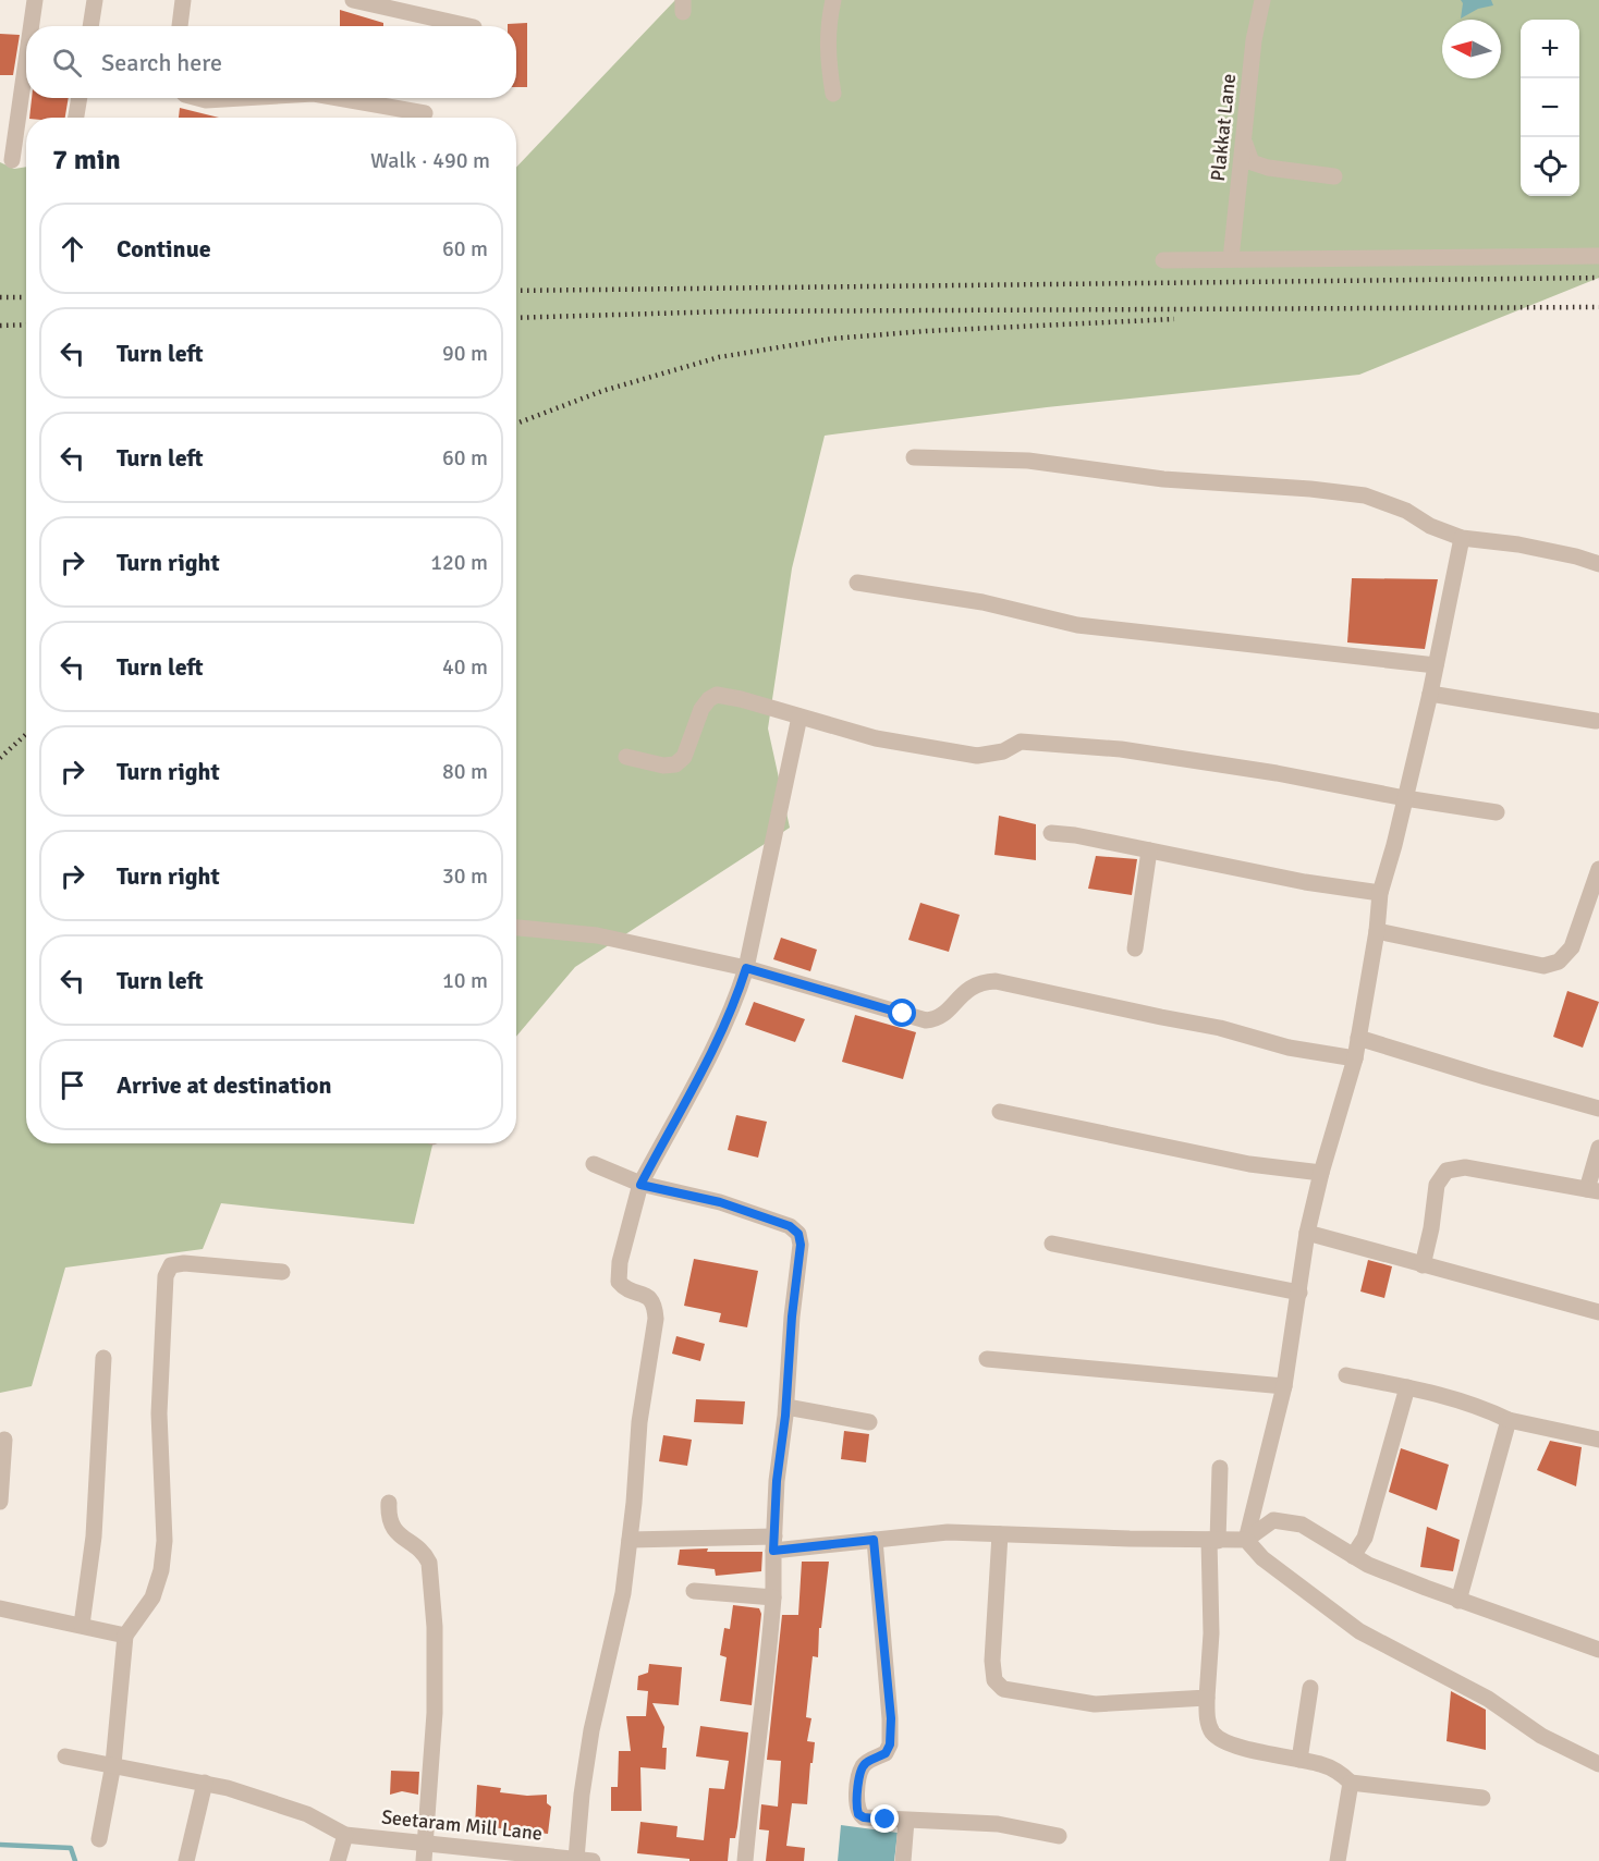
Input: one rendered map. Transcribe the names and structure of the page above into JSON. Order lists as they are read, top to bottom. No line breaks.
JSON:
{"streets":{"street":["Plakkat Lane","Seetaram Mill Lane"]},"north":"left","page":{"map_buttons":["+","−"],"search":"Search here","heading":["7 min","Walk · 490 m"],"list":[["Continue","60 m"],["Turn left","90 m"],["Turn left","60 m"],["Turn right","120 m"],["Turn left","40 m"],["Turn right","80 m"],["Turn right","30 m"],["Turn left","10 m"],"Arrive at destination"]}}
